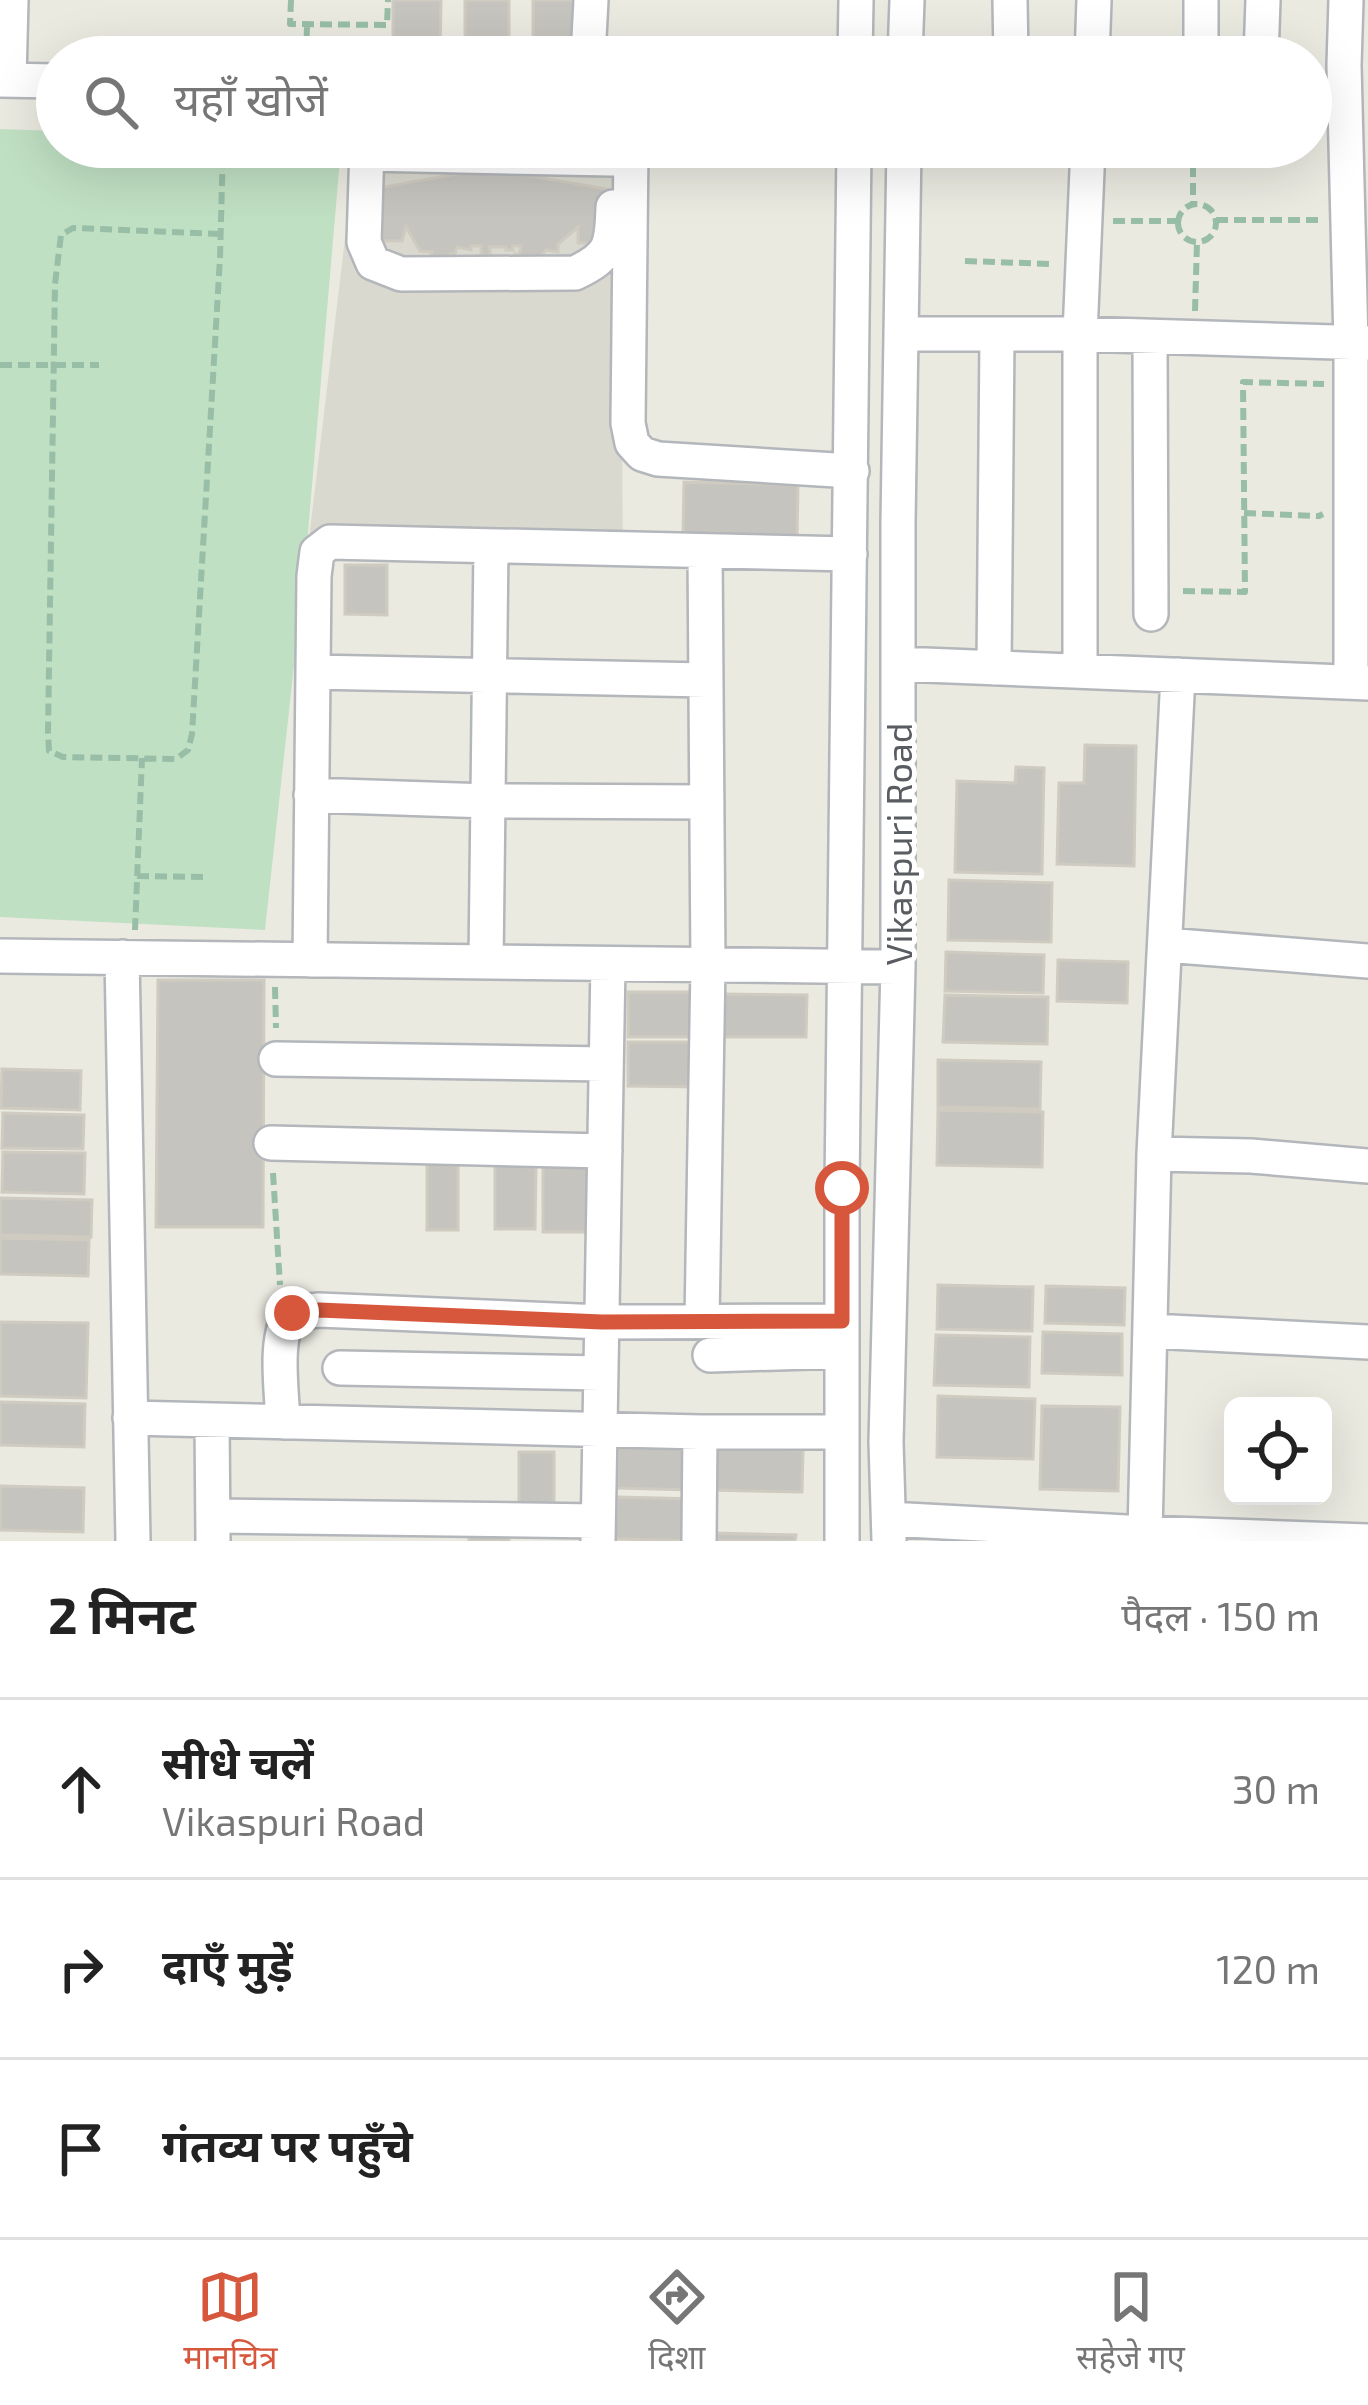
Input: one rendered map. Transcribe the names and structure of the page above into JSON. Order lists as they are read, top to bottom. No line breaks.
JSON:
{"streets":{"street":["Vikaspuri Road"]},"page":{"search":"यहाँ खोजें","heading":["2 मिनट","पैदल · 150 m"],"list":[["सीधे चलें","Vikaspuri Road","30 m"],["दाएँ मुड़ें","120 m"],"गंतव्य पर पहुँचे"],"nav":["मानचित्र","दिशा","सहेजे गए"]}}
